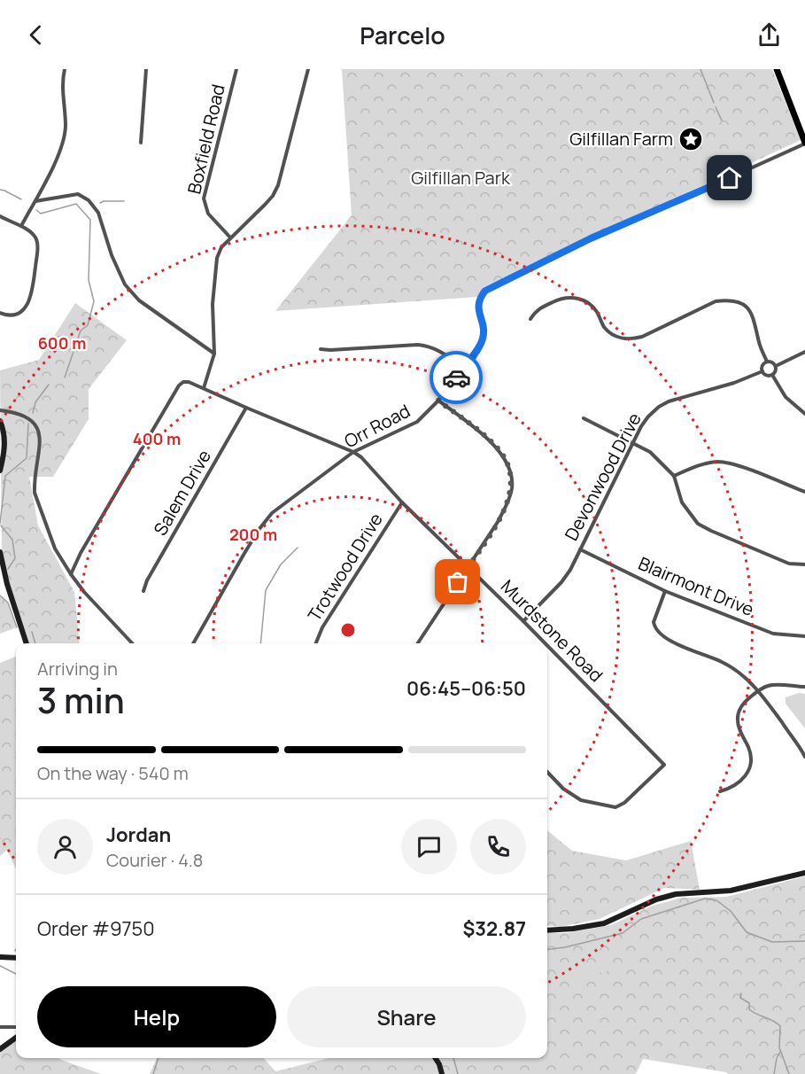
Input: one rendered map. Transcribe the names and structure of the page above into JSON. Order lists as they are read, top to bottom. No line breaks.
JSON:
{"streets":{"street":["Boxfield Road","Orr Road","Devonwood Drive","Salem Drive","Trotwood Drive","Blairmont Drive","Murdstone Road"]},"crossings":[["Orr Road","Murdstone Road"],["Devonwood Drive","Blairmont Drive"],["Devonwood Drive","Murdstone Road"],["Salem Drive","Murdstone Road"],["Trotwood Drive","Murdstone Road"]],"parks":["Gilfillan Park"],"places":{"place":["Gilfillan Farm"]},"page":{"header":"Parcelo","heading":["3 min","Arriving in","06:45–06:50"],"panel":["Jordan","Courier · 4.8","Order #9750","$32.87"],"bar":"On the way · 540 m","buttons":["Help","Share"]},"rings":["600 m","400 m","200 m"]}
